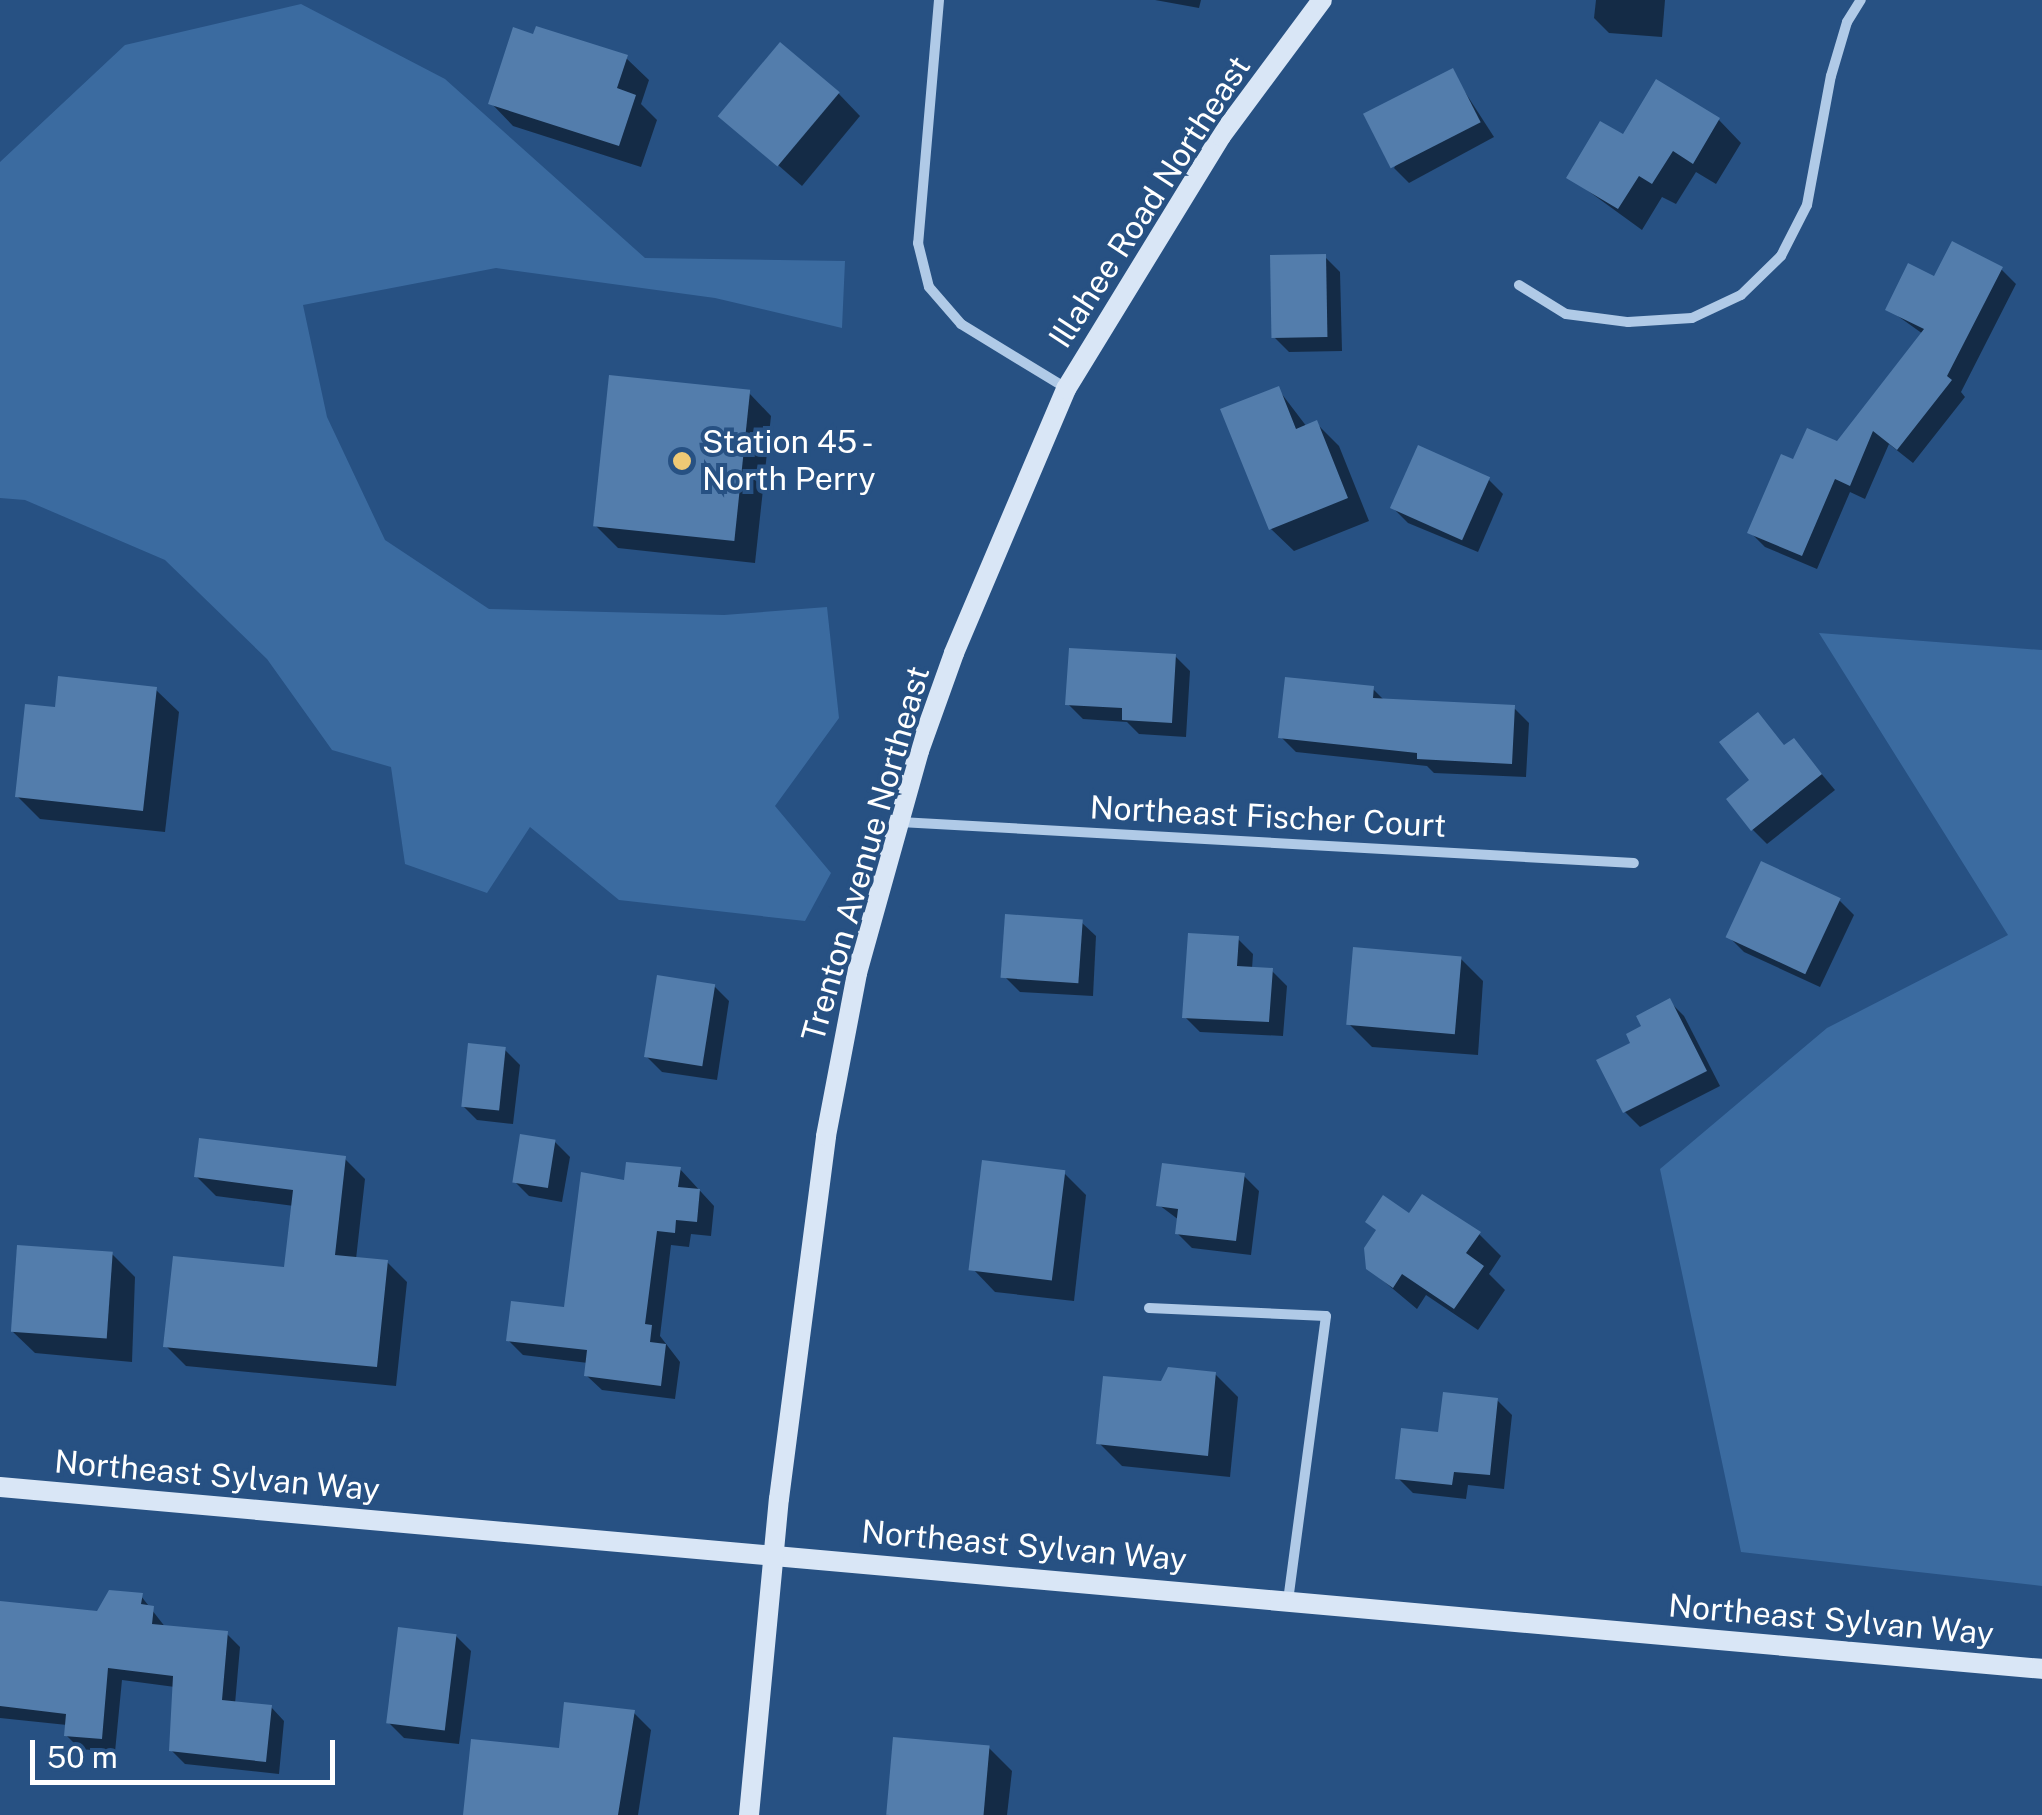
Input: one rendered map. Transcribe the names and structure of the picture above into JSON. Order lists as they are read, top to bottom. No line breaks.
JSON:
{"streets":{"main road":["Illahee Road Northeast","Trenton Avenue Northeast","Northeast Sylvan Way"],"street":["Northeast Fischer Court"]},"crossings":[["Illahee Road Northeast","Trenton Avenue Northeast"],["Northeast Fischer Court","Trenton Avenue Northeast"],["Trenton Avenue Northeast","Northeast Sylvan Way"]],"places":["Station 45 - North Perry"],"scale_bar":"50 m"}
